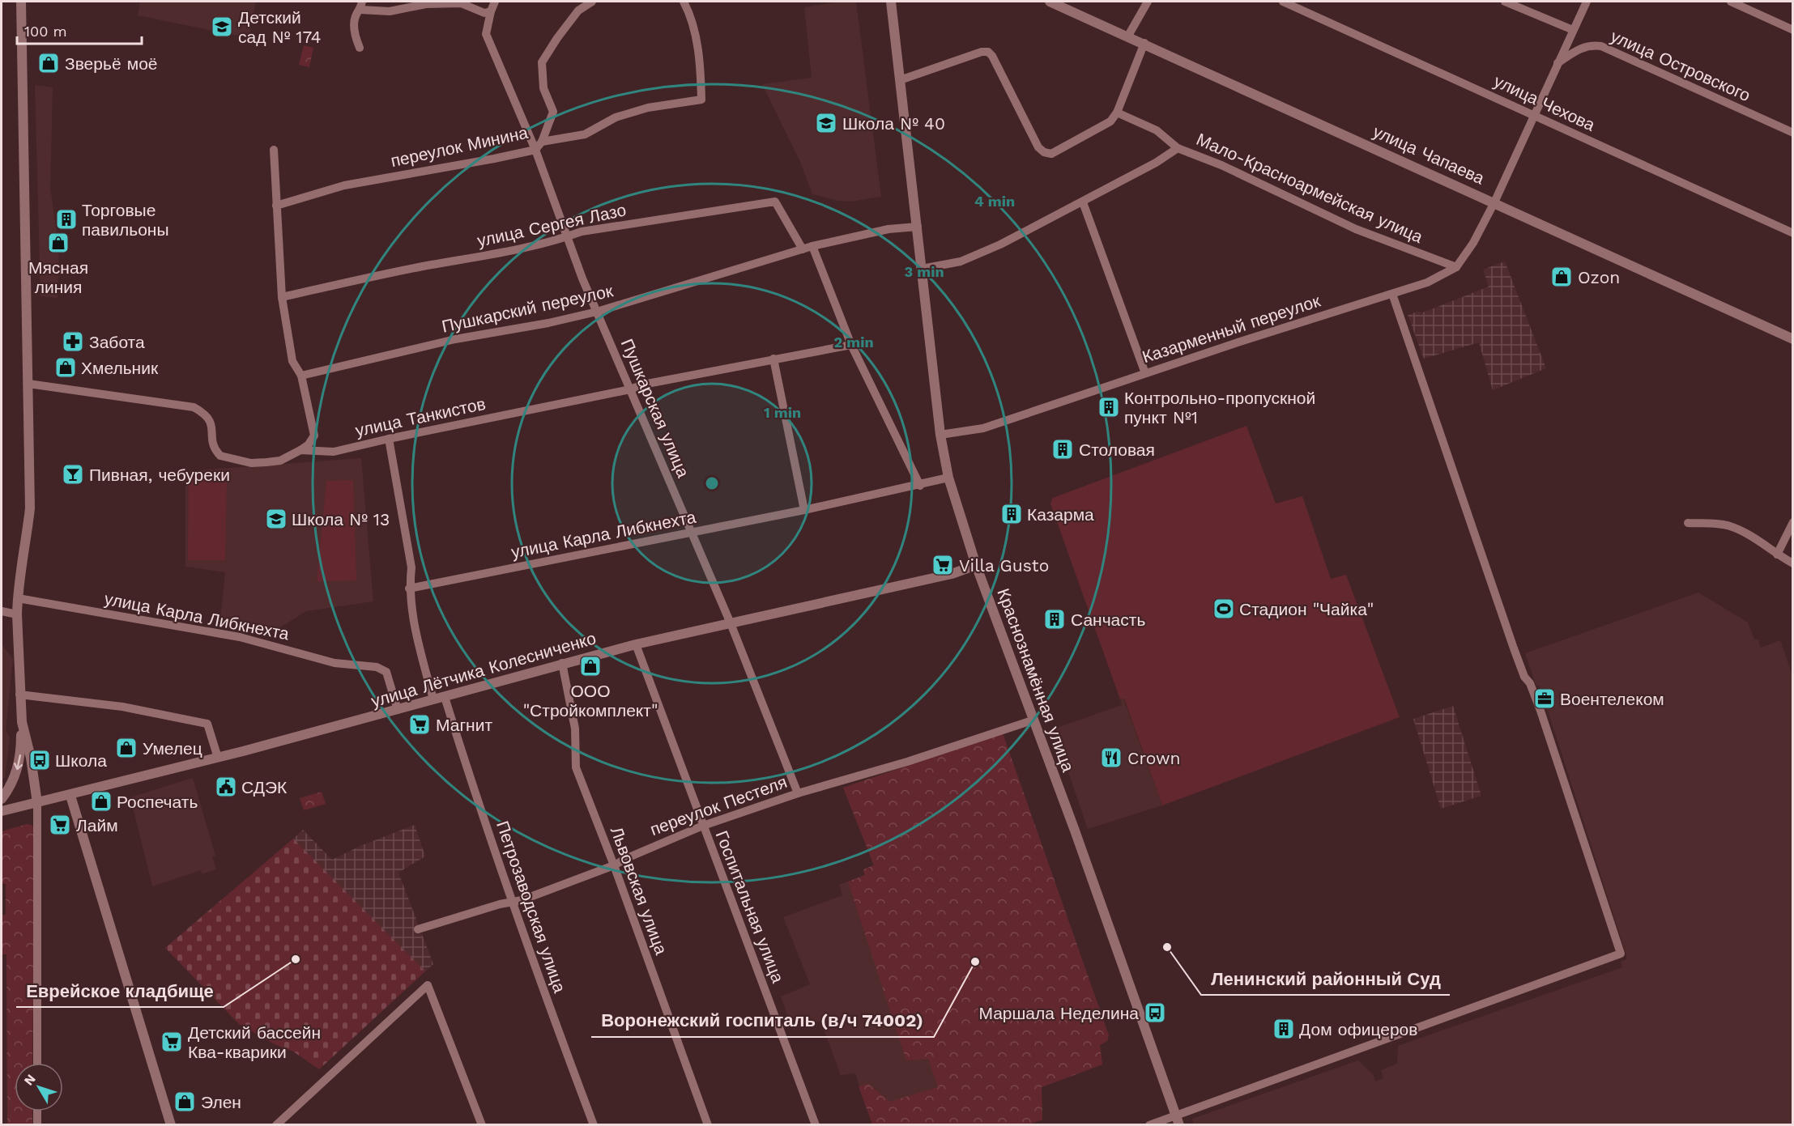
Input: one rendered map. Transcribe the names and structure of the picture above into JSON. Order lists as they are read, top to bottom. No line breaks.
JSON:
{"streets":{"street":["улица Островского","улица Чехова","переулок Минина","улица Чапаева","Мало-Красноармейская улица","улица Сергея Лазо","Пушкарский переулок","Казарменный переулок","Пушкарская улица","улица Танкистов","улица Карла Либкнехта","улица Лётчика Колесниченко","Краснознамённая улица","переулок Пестеля","Львовская улица","Петрозаводская улица","Госпитальная улица"]},"crossings":[["улица Островского","Казарменный переулок"],["улица Чехова","Казарменный переулок"],["переулок Минина","Пушкарская улица"],["улица Чапаева","Казарменный переулок"],["Мало-Красноармейская улица","Казарменный переулок"],["Мало-Красноармейская улица","Краснознамённая улица"],["улица Сергея Лазо","Пушкарский переулок"],["улица Сергея Лазо","Пушкарская улица"],["Пушкарский переулок","Пушкарская улица"],["Пушкарский переулок","Краснознамённая улица"],["Казарменный переулок","Краснознамённая улица"],["Пушкарская улица","улица Танкистов"],["Пушкарская улица","улица Карла Либкнехта"],["Пушкарская улица","улица Лётчика Колесниченко"],["Пушкарская улица","переулок Пестеля"],["улица Карла Либкнехта","улица Лётчика Колесниченко"],["улица Карла Либкнехта","Краснознамённая улица"],["улица Лётчика Колесниченко","Краснознамённая улица"],["улица Лётчика Колесниченко","Львовская улица"],["улица Лётчика Колесниченко","Петрозаводская улица"],["улица Лётчика Колесниченко","Госпитальная улица"],["Краснознамённая улица","переулок Пестеля"],["переулок Пестеля","Львовская улица"],["переулок Пестеля","Петрозаводская улица"],["переулок Пестеля","Госпитальная улица"]],"places":{"school or university":["Детский сад № 174","Школа № 40","Школа № 13"],"shop":["Зверьё моё","Мясная линия","Ozon","Хмельник","ООО \"Стройкомплект\"","Умелец","Роспечать","Элен"],"building":["Торговые павильоны","Контрольно-пропускной пункт №1","Столовая","Казарма","Санчасть","Дом офицеров"],"pharmacy":["Забота"],"bar":["Пивная, чебуреки"],"supermarket":["Villa Gusto","Магнит","Лайм","Детский бассейн Ква-кварики"],"sports":["Стадион \"Чайка\""],"office":["Воентелеком"],"restaurant":["Crown"],"bus stop":["Школа","Маршала Неделина"],"public building":["СДЭК"],"other":["Ленинский районный Суд","Еврейское кладбище","Воронежский госпиталь (в/ч 74002)"]},"scale_bar":"100 m","north":"top left","rings":["4 min","3 min","2 min","1 min"]}
